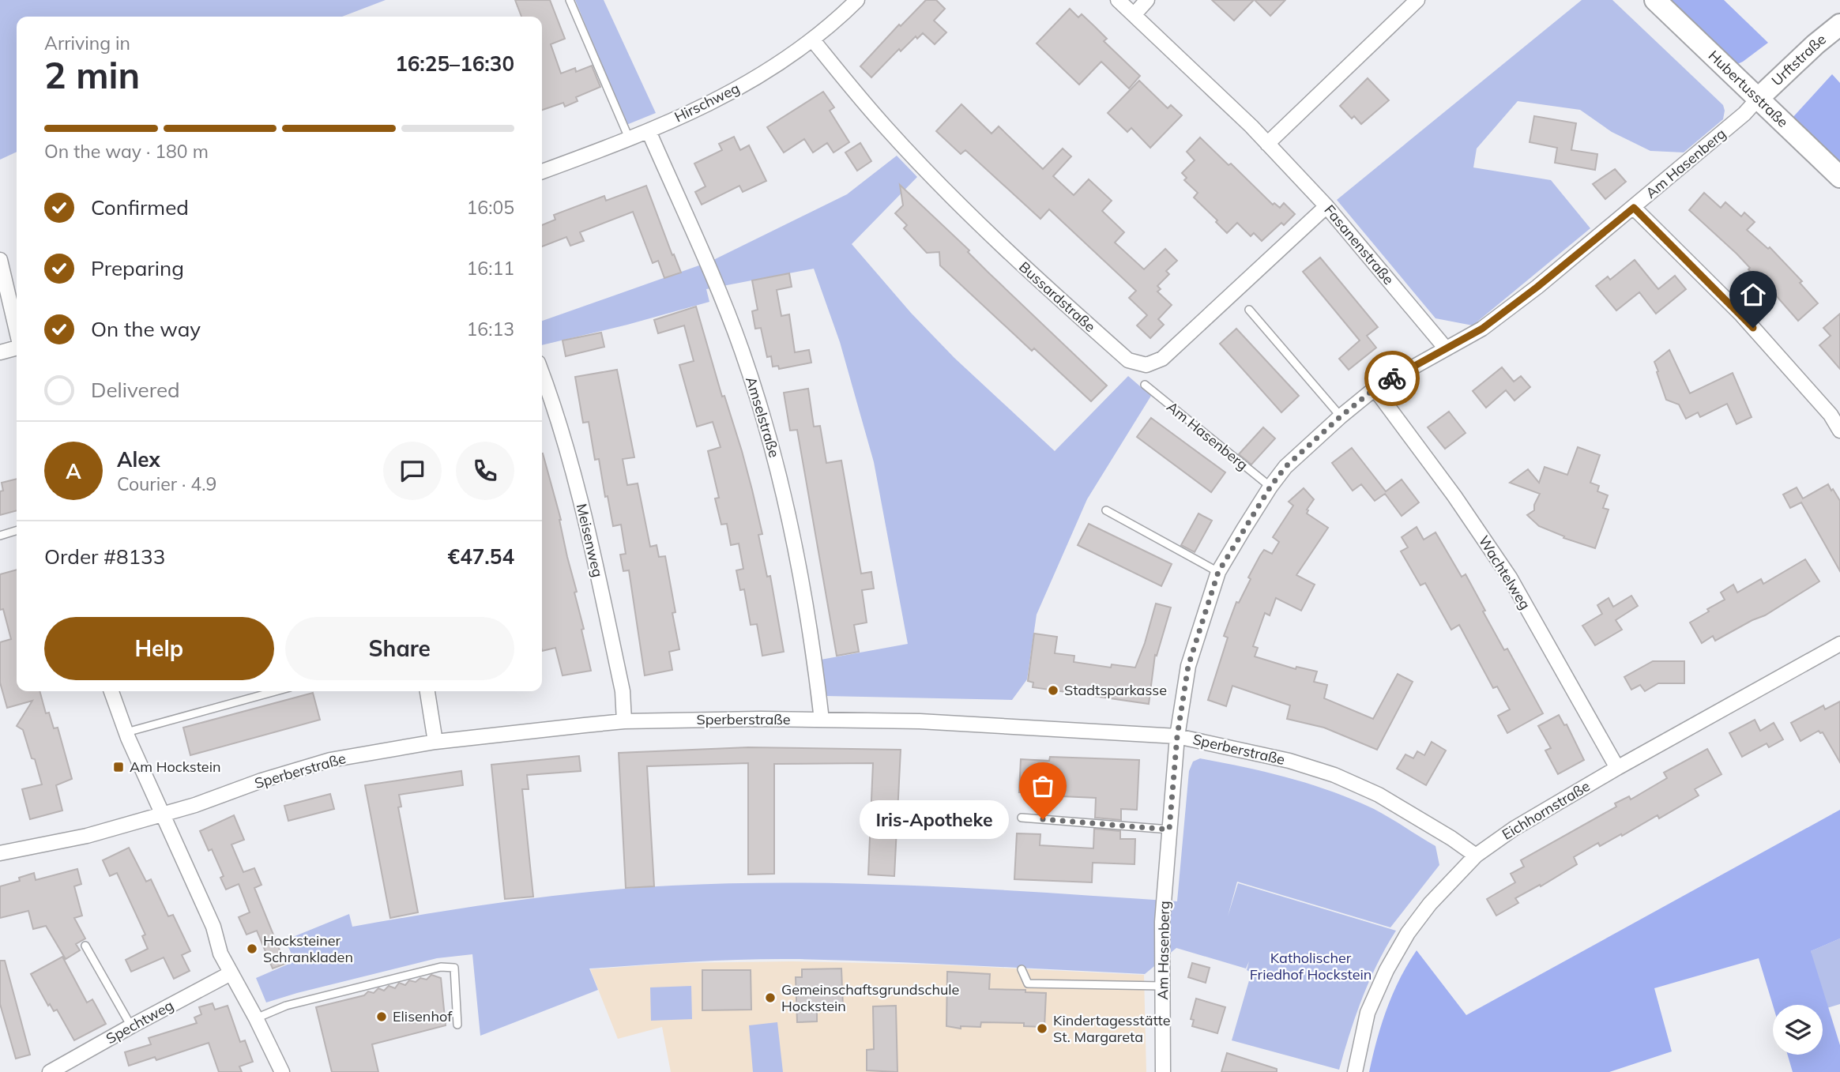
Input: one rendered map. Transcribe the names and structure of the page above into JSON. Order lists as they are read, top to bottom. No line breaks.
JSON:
{"streets":{"main road":["Urftstraße","Hubertusstraße"],"street":["Hirschweg","Am Hasenberg","Fasanenstraße","Bussardstraße","Amselstraße","Meisenweg","Wachtelweg","Sperberstraße","Eichhornstraße","Spechtweg"]},"crossings":[["Urftstraße","Hubertusstraße"],["Urftstraße","Am Hasenberg"],["Hubertusstraße","Am Hasenberg"],["Hirschweg","Bussardstraße"],["Hirschweg","Amselstraße"],["Am Hasenberg","Fasanenstraße"],["Am Hasenberg","Wachtelweg"],["Am Hasenberg","Sperberstraße"],["Fasanenstraße","Bussardstraße"],["Amselstraße","Sperberstraße"],["Meisenweg","Sperberstraße"],["Wachtelweg","Eichhornstraße"],["Sperberstraße","Eichhornstraße"]],"parks":["Katholischer Friedhof Hockstein"],"places":{"other":["Stadtsparkasse","Iris-Apotheke","Hocksteiner Schrankladen","Gemeinschaftsgrundschule Hockstein","Elisenhof","Kindertagesstätte St. Margareta"],"transit":["Am Hockstein"]},"page":{"heading":["2 min","Arriving in","16:25–16:30"],"panel":["Alex","Courier · 4.9","Order #8133","€47.54"],"bar":"On the way · 180 m","list":[["Confirmed","16:05"],["Preparing","16:11"],["On the way","16:13"],"Delivered"],"round":"A","buttons":["Help","Share"],"bubble":"Iris-Apotheke"}}
